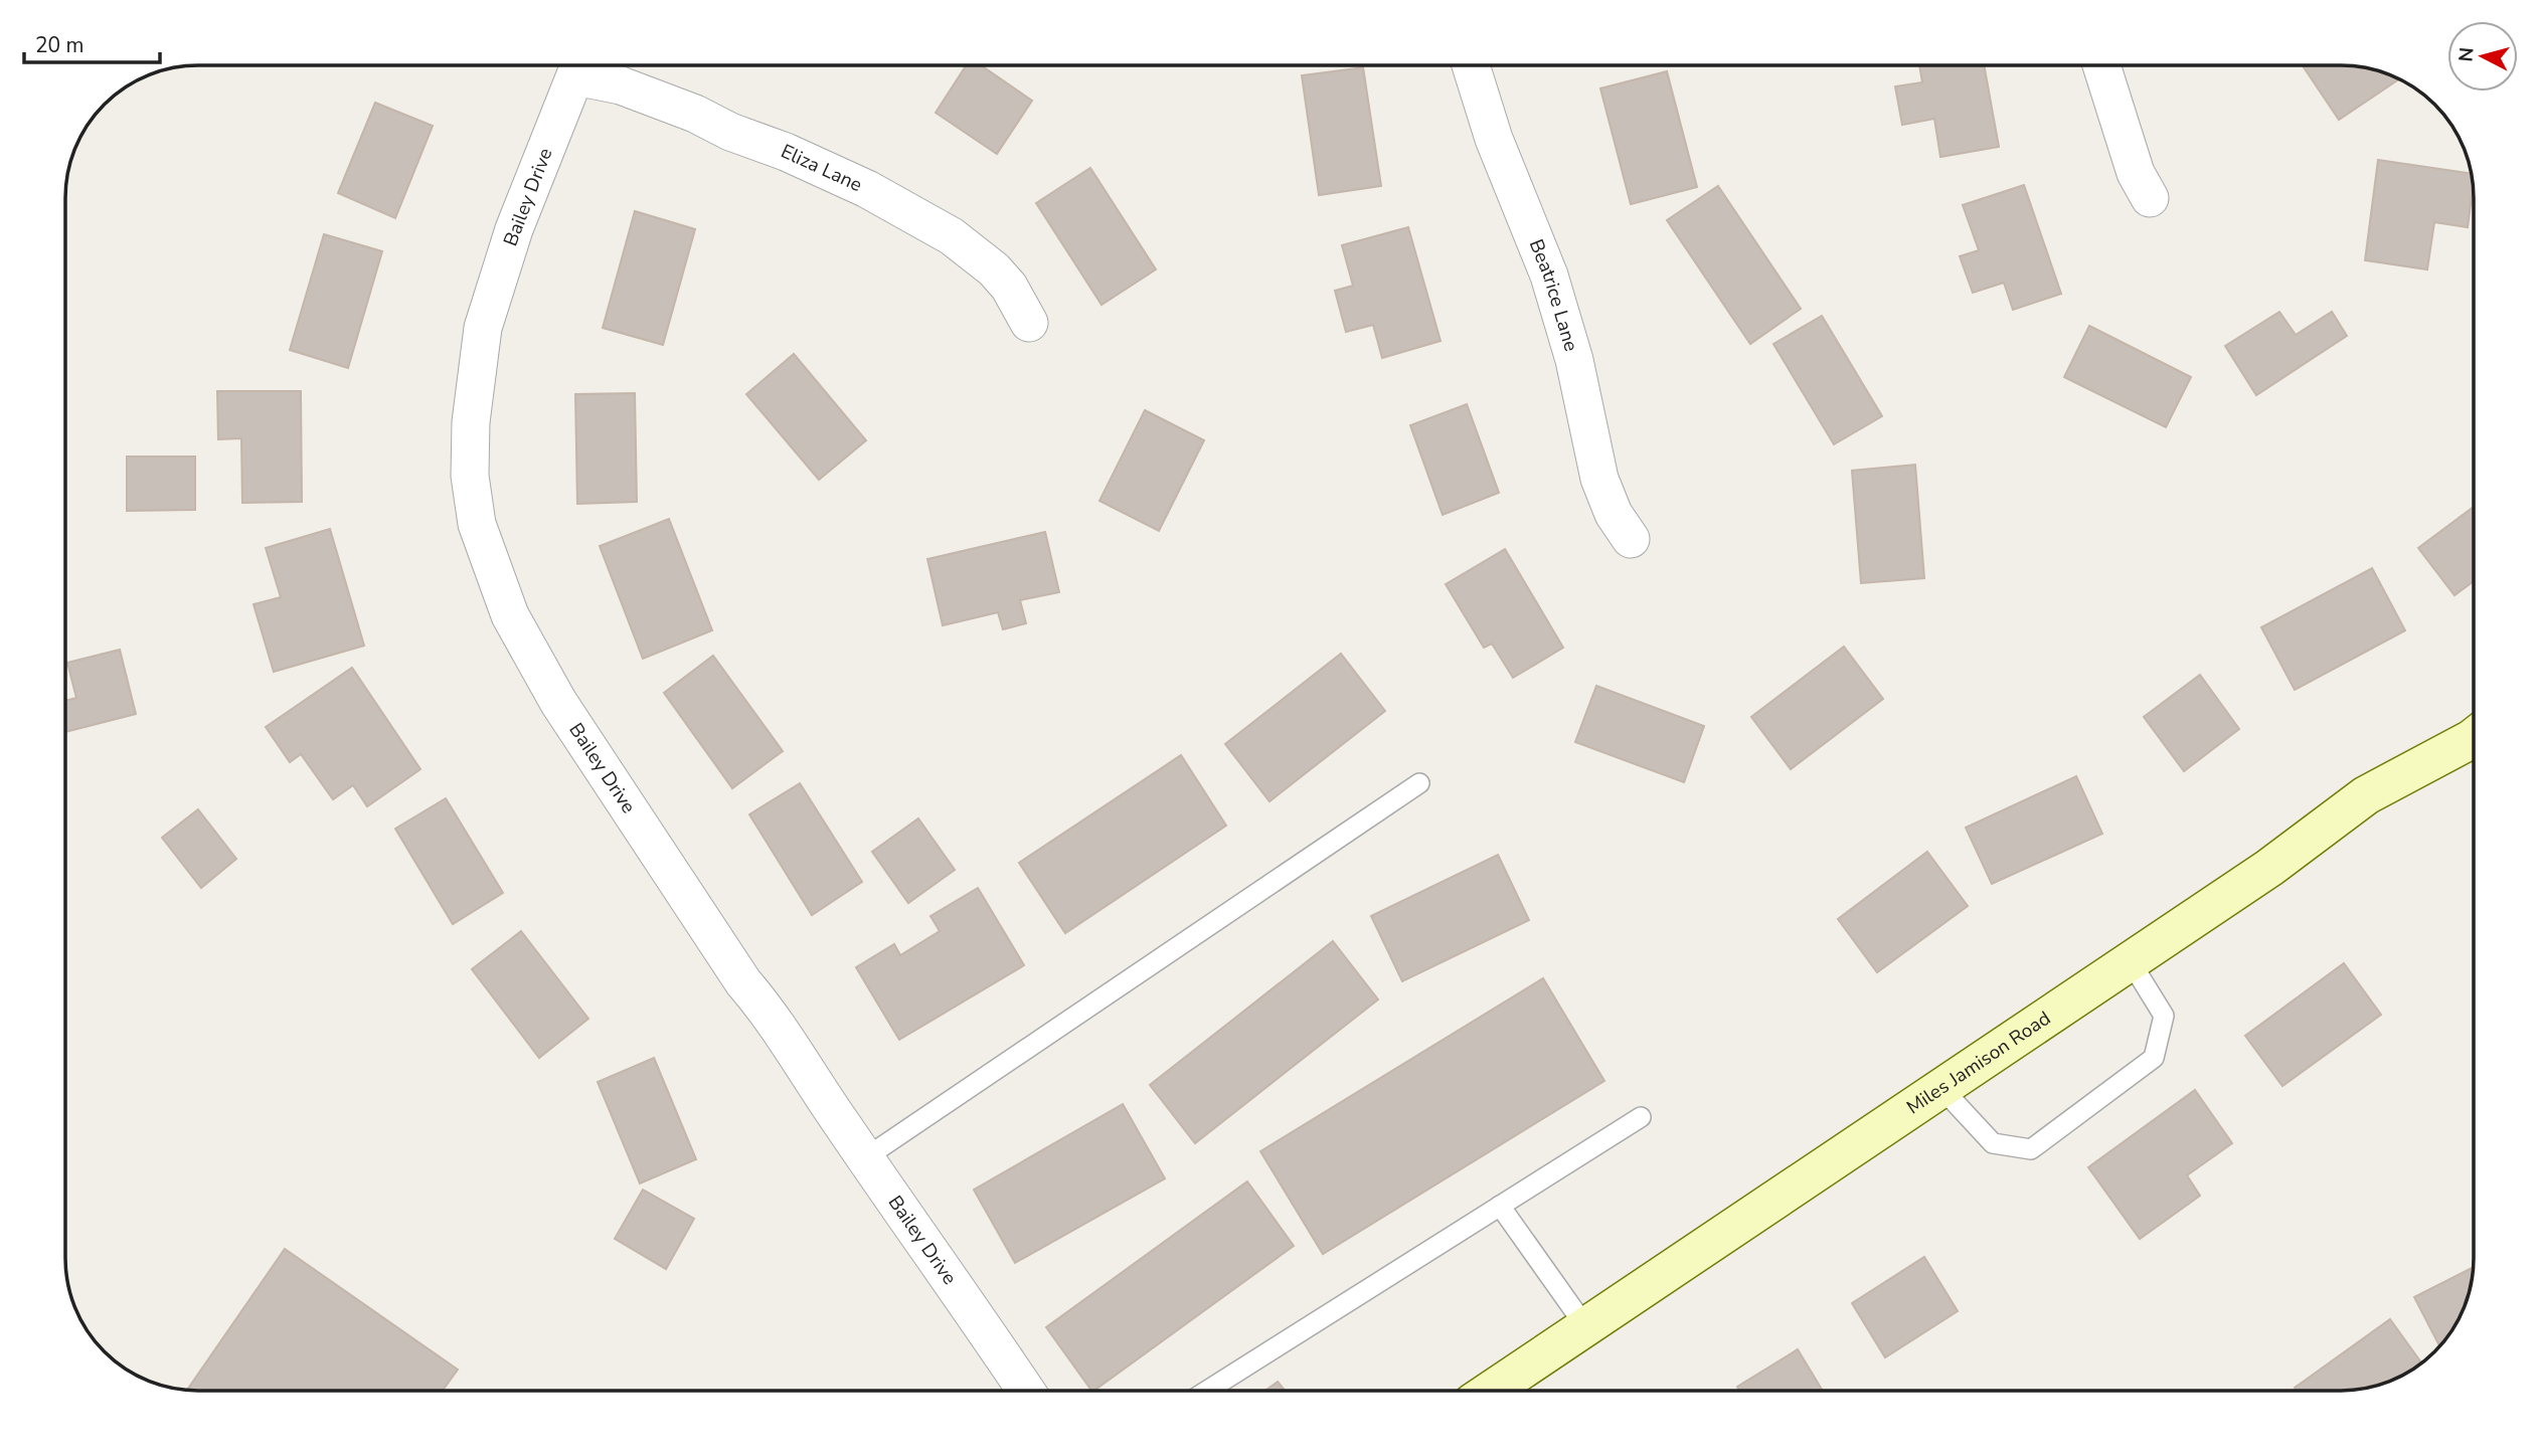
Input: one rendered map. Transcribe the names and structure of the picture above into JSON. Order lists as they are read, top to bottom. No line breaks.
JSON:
{"streets":{"main road":["Miles Jamison Road"],"street":["Eliza Lane","Bailey Drive","Beatrice Lane"]},"scale_bar":"20 m","north":"left"}
